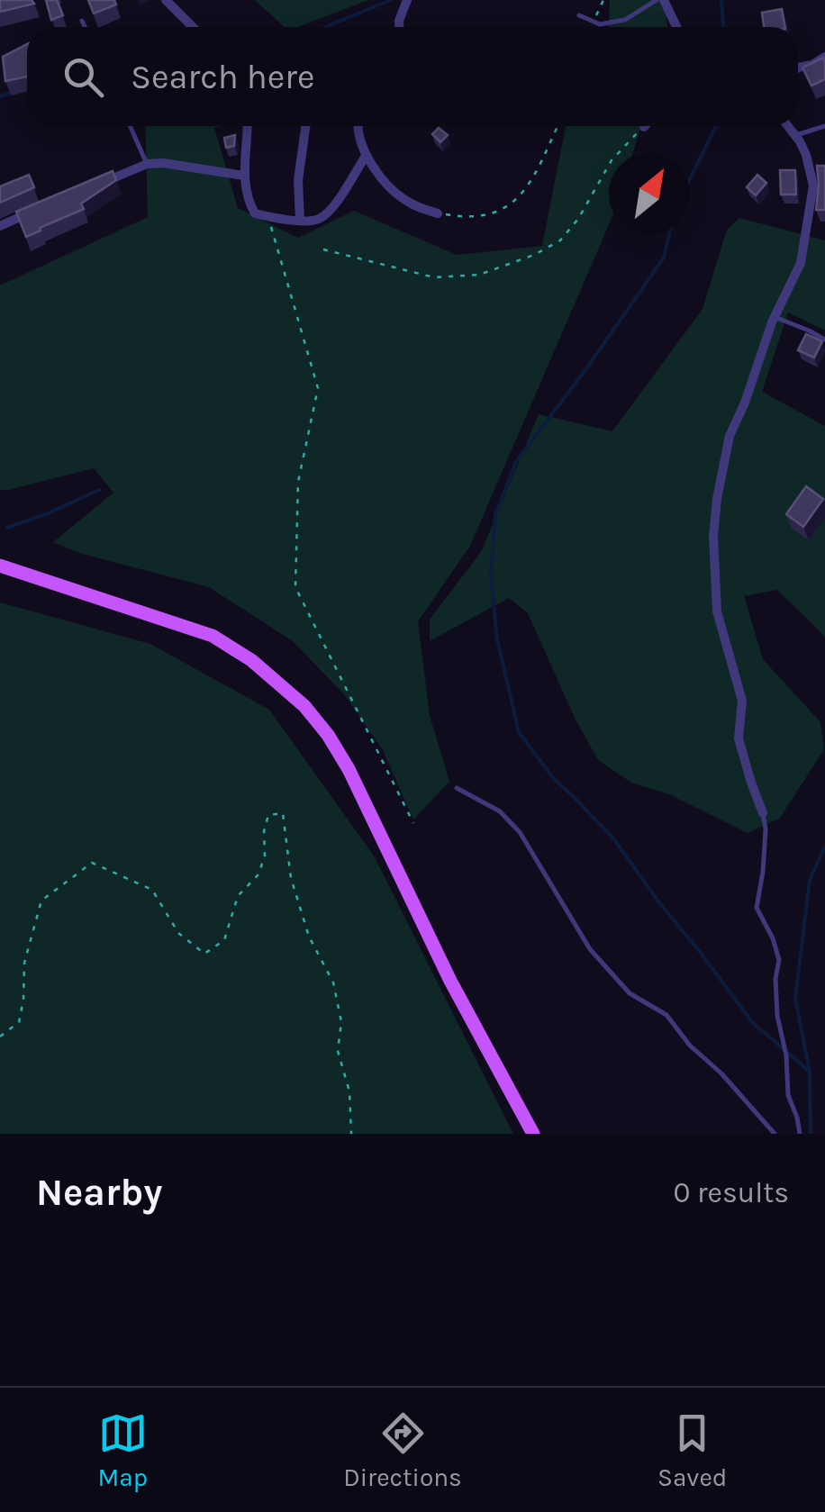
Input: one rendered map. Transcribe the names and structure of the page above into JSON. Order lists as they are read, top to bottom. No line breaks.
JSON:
{"north":"top right","page":{"search":"Search here","heading":["Nearby","0 results"],"nav":["Map","Directions","Saved"]}}
